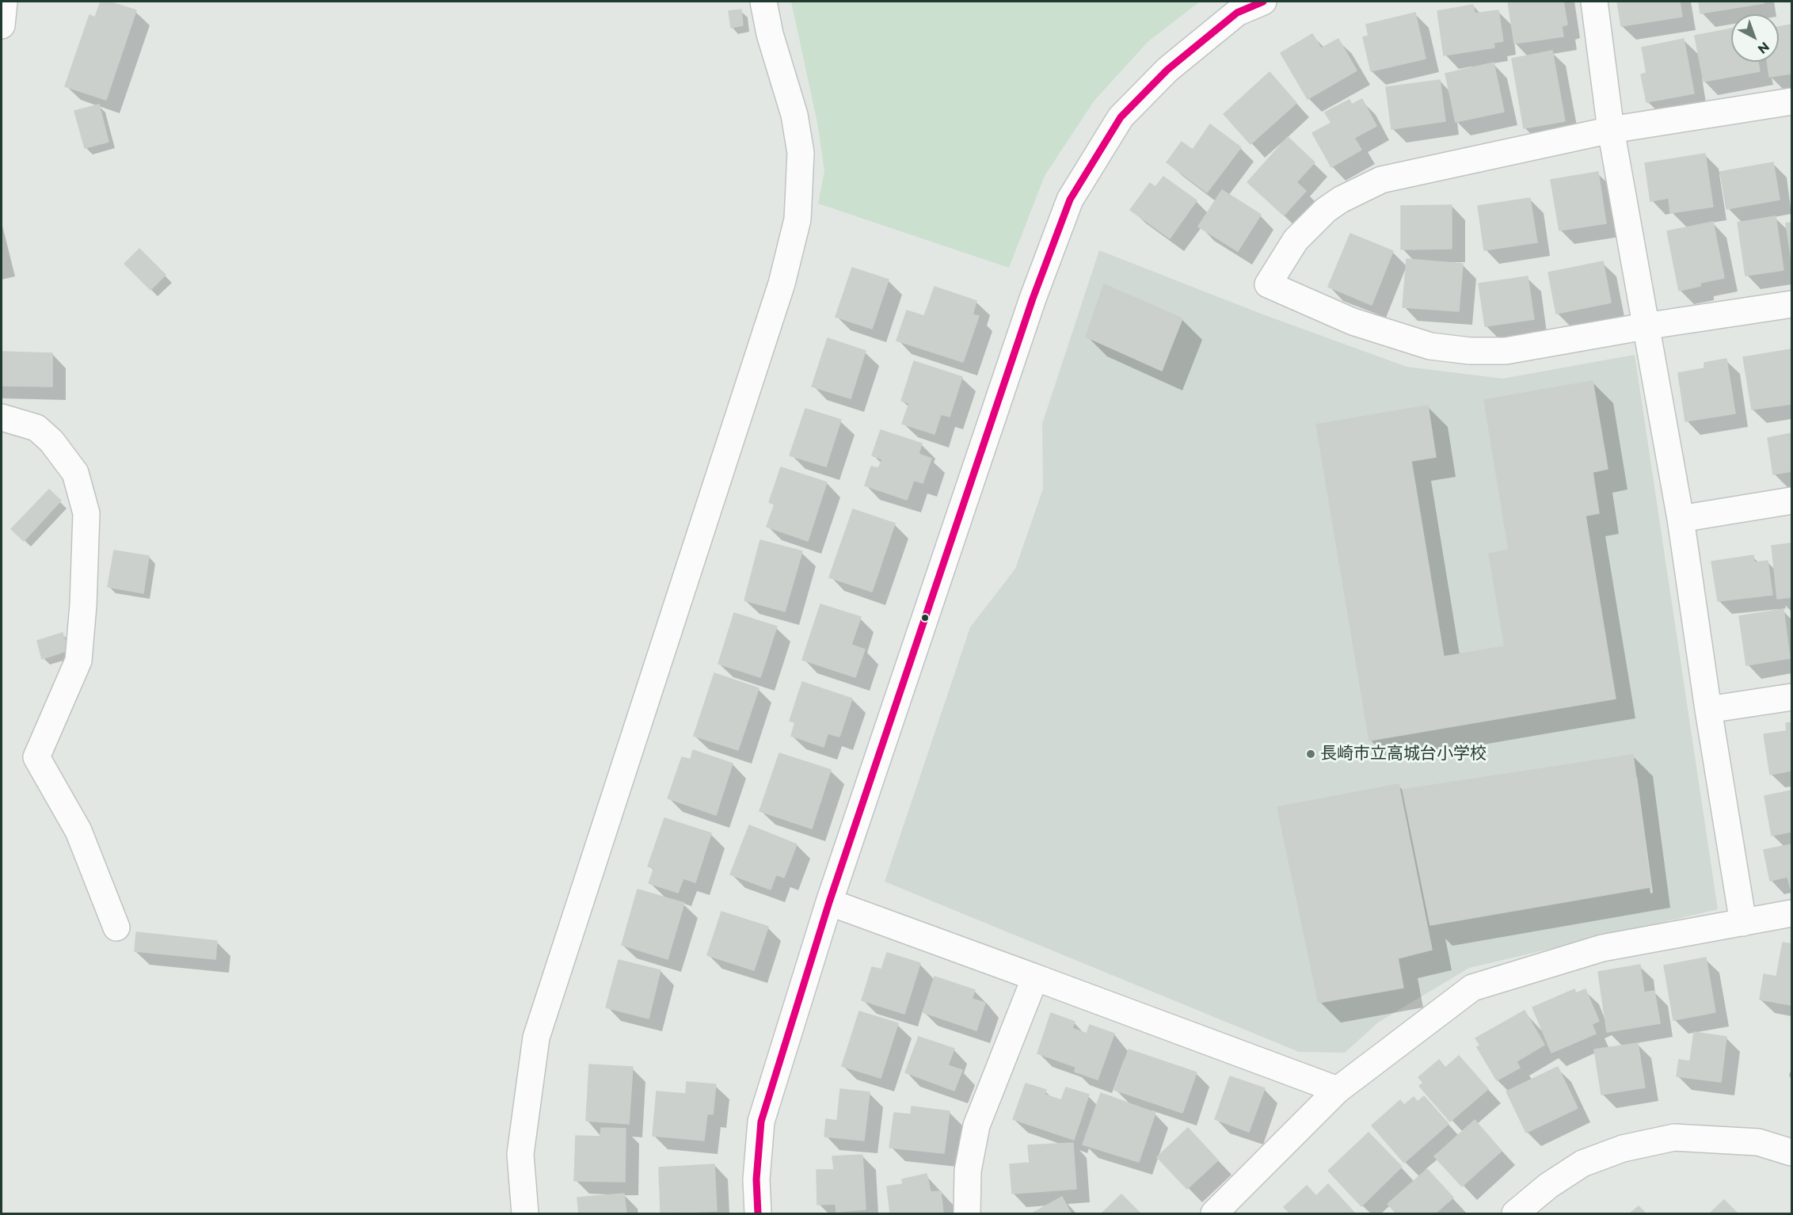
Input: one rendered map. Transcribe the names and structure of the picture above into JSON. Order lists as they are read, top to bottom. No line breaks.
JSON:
{"places":["長崎市立高城台小学校"],"north":"bottom right"}
